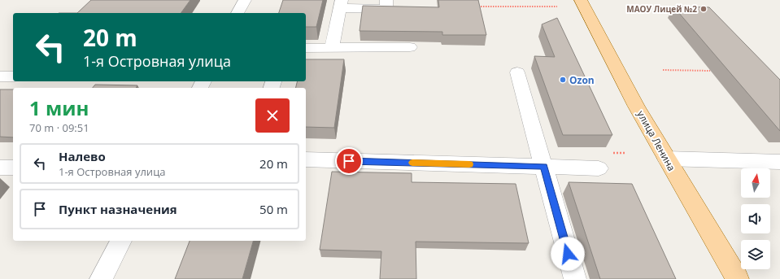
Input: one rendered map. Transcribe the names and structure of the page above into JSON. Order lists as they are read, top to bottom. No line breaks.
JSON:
{"streets":{"main road":["улица Ленина"]},"places":["МАОУ Лицей №2","Ozon"],"north":"top","page":{"turn":["20 m","1-я Островная улица"],"heading":["1 мин","70 m · 09:51"],"list":[{"name":"Налево","note":"1-я Островная улица","value":"20 m"},{"name":"Пункт назначения","value":"50 m"}]}}
